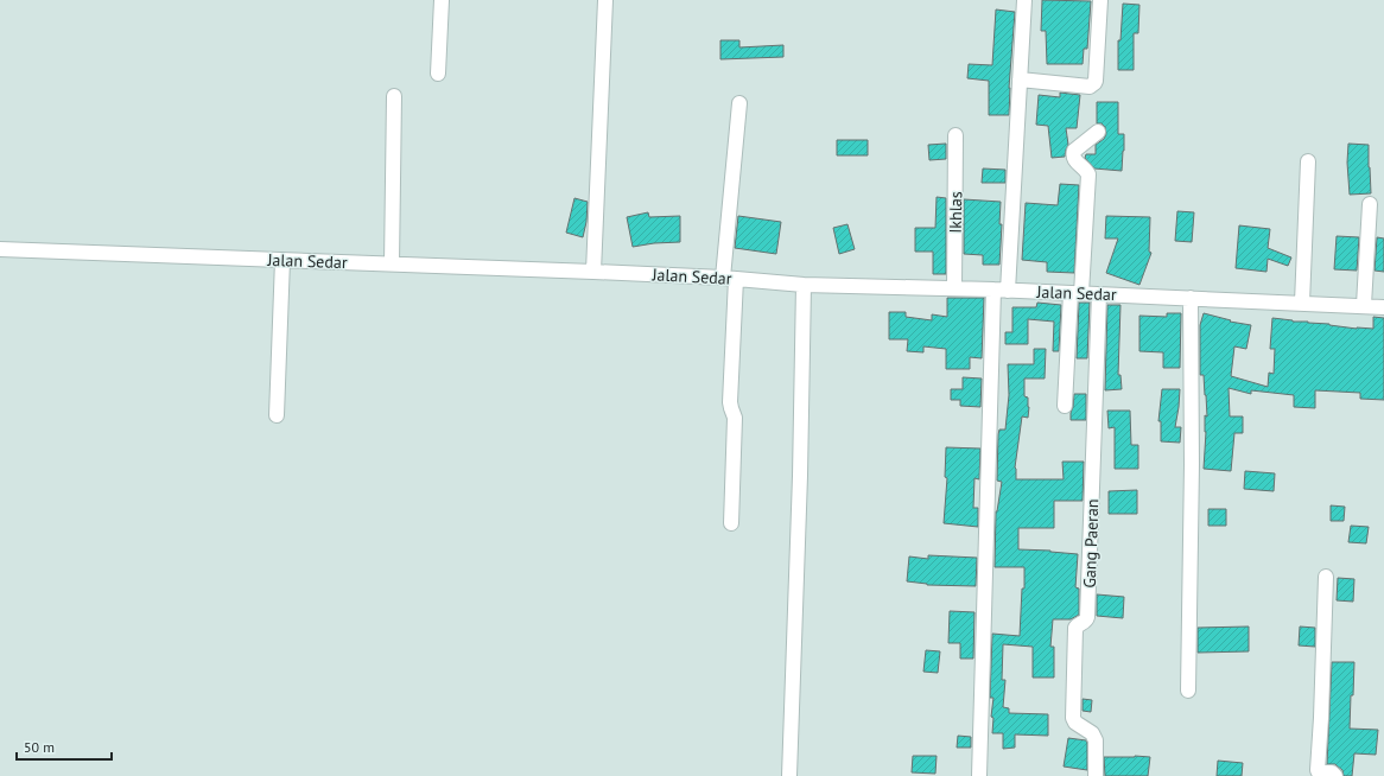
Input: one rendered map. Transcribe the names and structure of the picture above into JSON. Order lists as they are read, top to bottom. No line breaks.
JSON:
{"streets":{"street":["Ikhlas","Jalan Sedar","Gang Paeran"]},"crossings":[["Ikhlas","Jalan Sedar"],["Jalan Sedar","Gang Paeran"]],"scale_bar":"50 m"}
